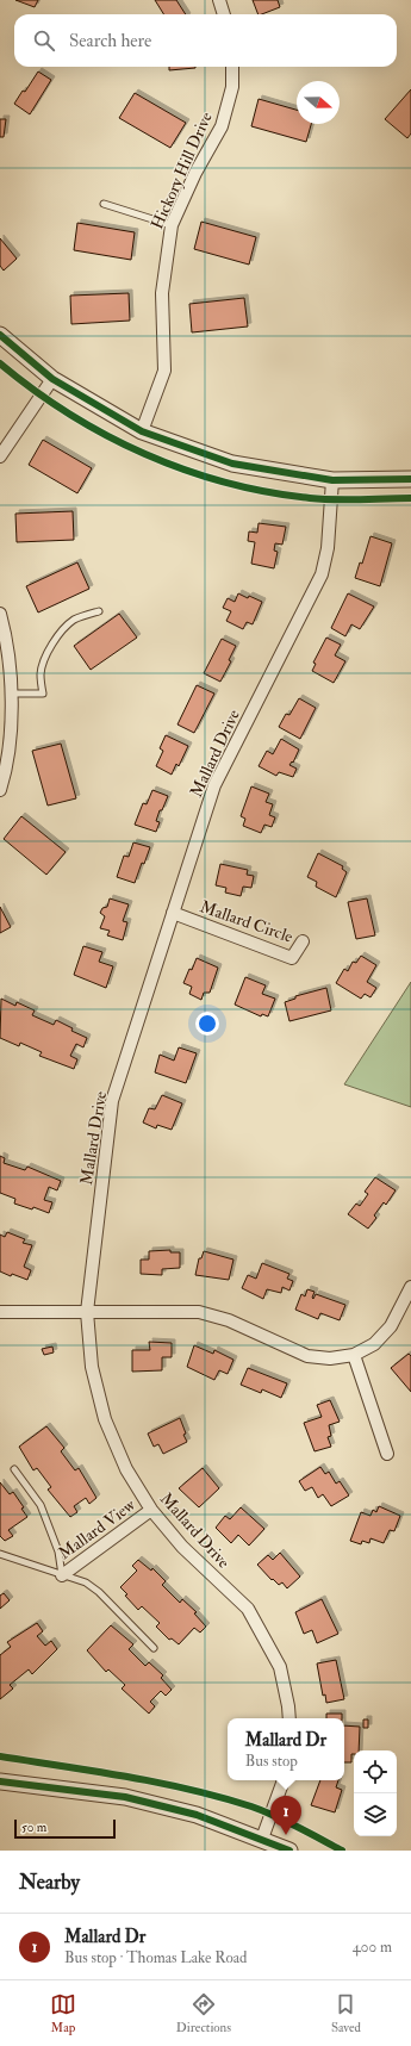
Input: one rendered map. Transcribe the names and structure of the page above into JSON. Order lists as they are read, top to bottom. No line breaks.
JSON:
{"streets":{"street":["Hickory Hill Drive","Mallard Drive","Mallard Circle","Mallard View"]},"crossings":[["Mallard Drive","Mallard Circle"],["Mallard Drive","Mallard View"]],"scale_bar":"50 m","north":"right","page":{"search":"Search here","popup":["Mallard Dr","Bus stop"],"pins":"1","scale":"50 m","heading":"Nearby","list":[{"mark":"1","name":"Mallard Dr","note":"Bus stop · Thomas Lake Road","value":"400 m"}],"nav":["Map","Directions","Saved"]}}
